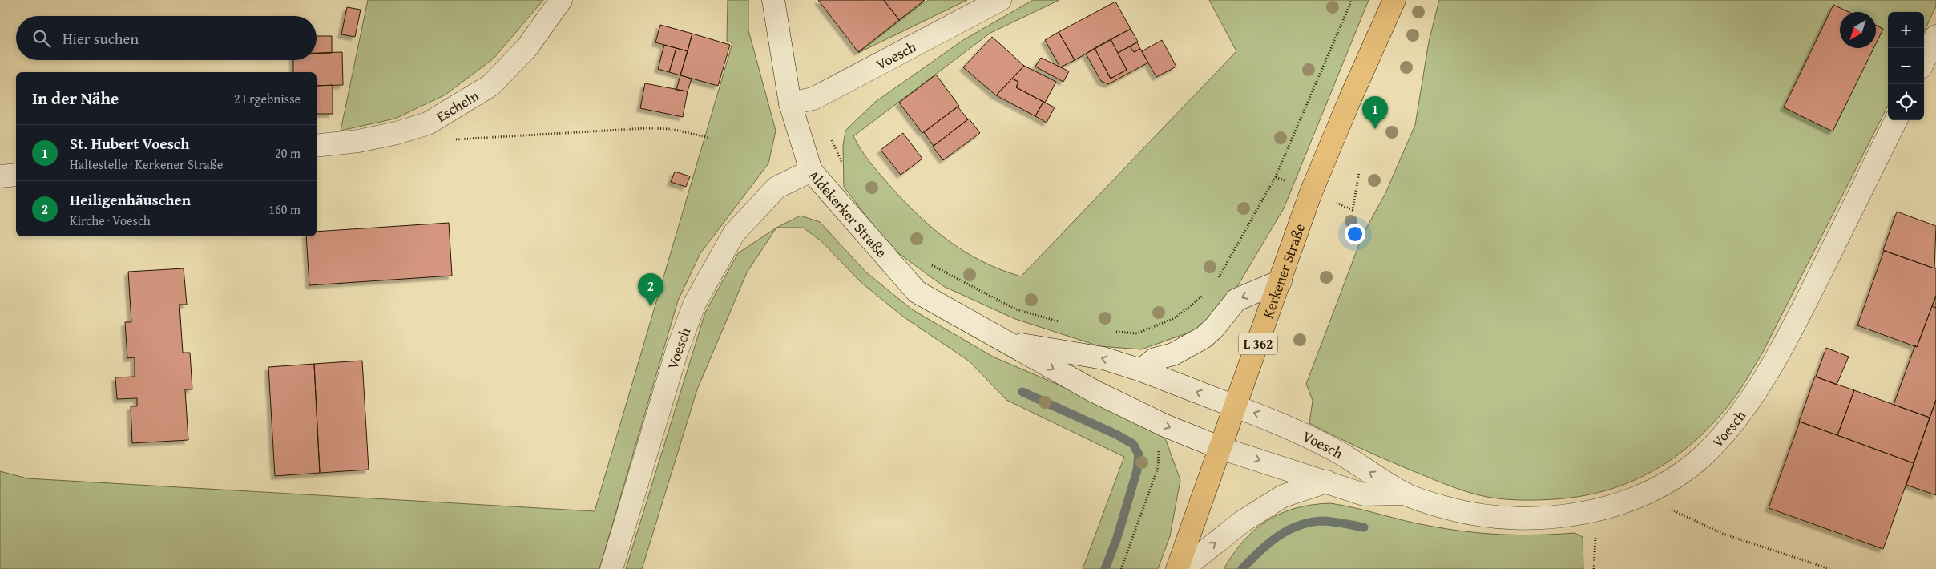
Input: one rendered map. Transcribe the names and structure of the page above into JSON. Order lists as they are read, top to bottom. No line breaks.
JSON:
{"streets":{"main road":["Kerkener Straße","L 362"],"street":["Voesch","Escheln","Aldekerker Straße"]},"crossings":[["Voesch","Aldekerker Straße"],["Voesch","Kerkener Straße"],["Aldekerker Straße","Kerkener Straße"]],"one_way":["Aldekerker Straße"],"north":"bottom left","page":{"map_buttons":["+","−"],"search":"Hier suchen","heading":["In der Nähe","2 Ergebnisse"],"pins":["1","2"],"list":[{"mark":"1","name":"St. Hubert Voesch","note":"Haltestelle · Kerkener Straße","value":"20 m"},{"mark":"2","name":"Heiligenhäuschen","note":"Kirche · Voesch","value":"160 m"}]}}
